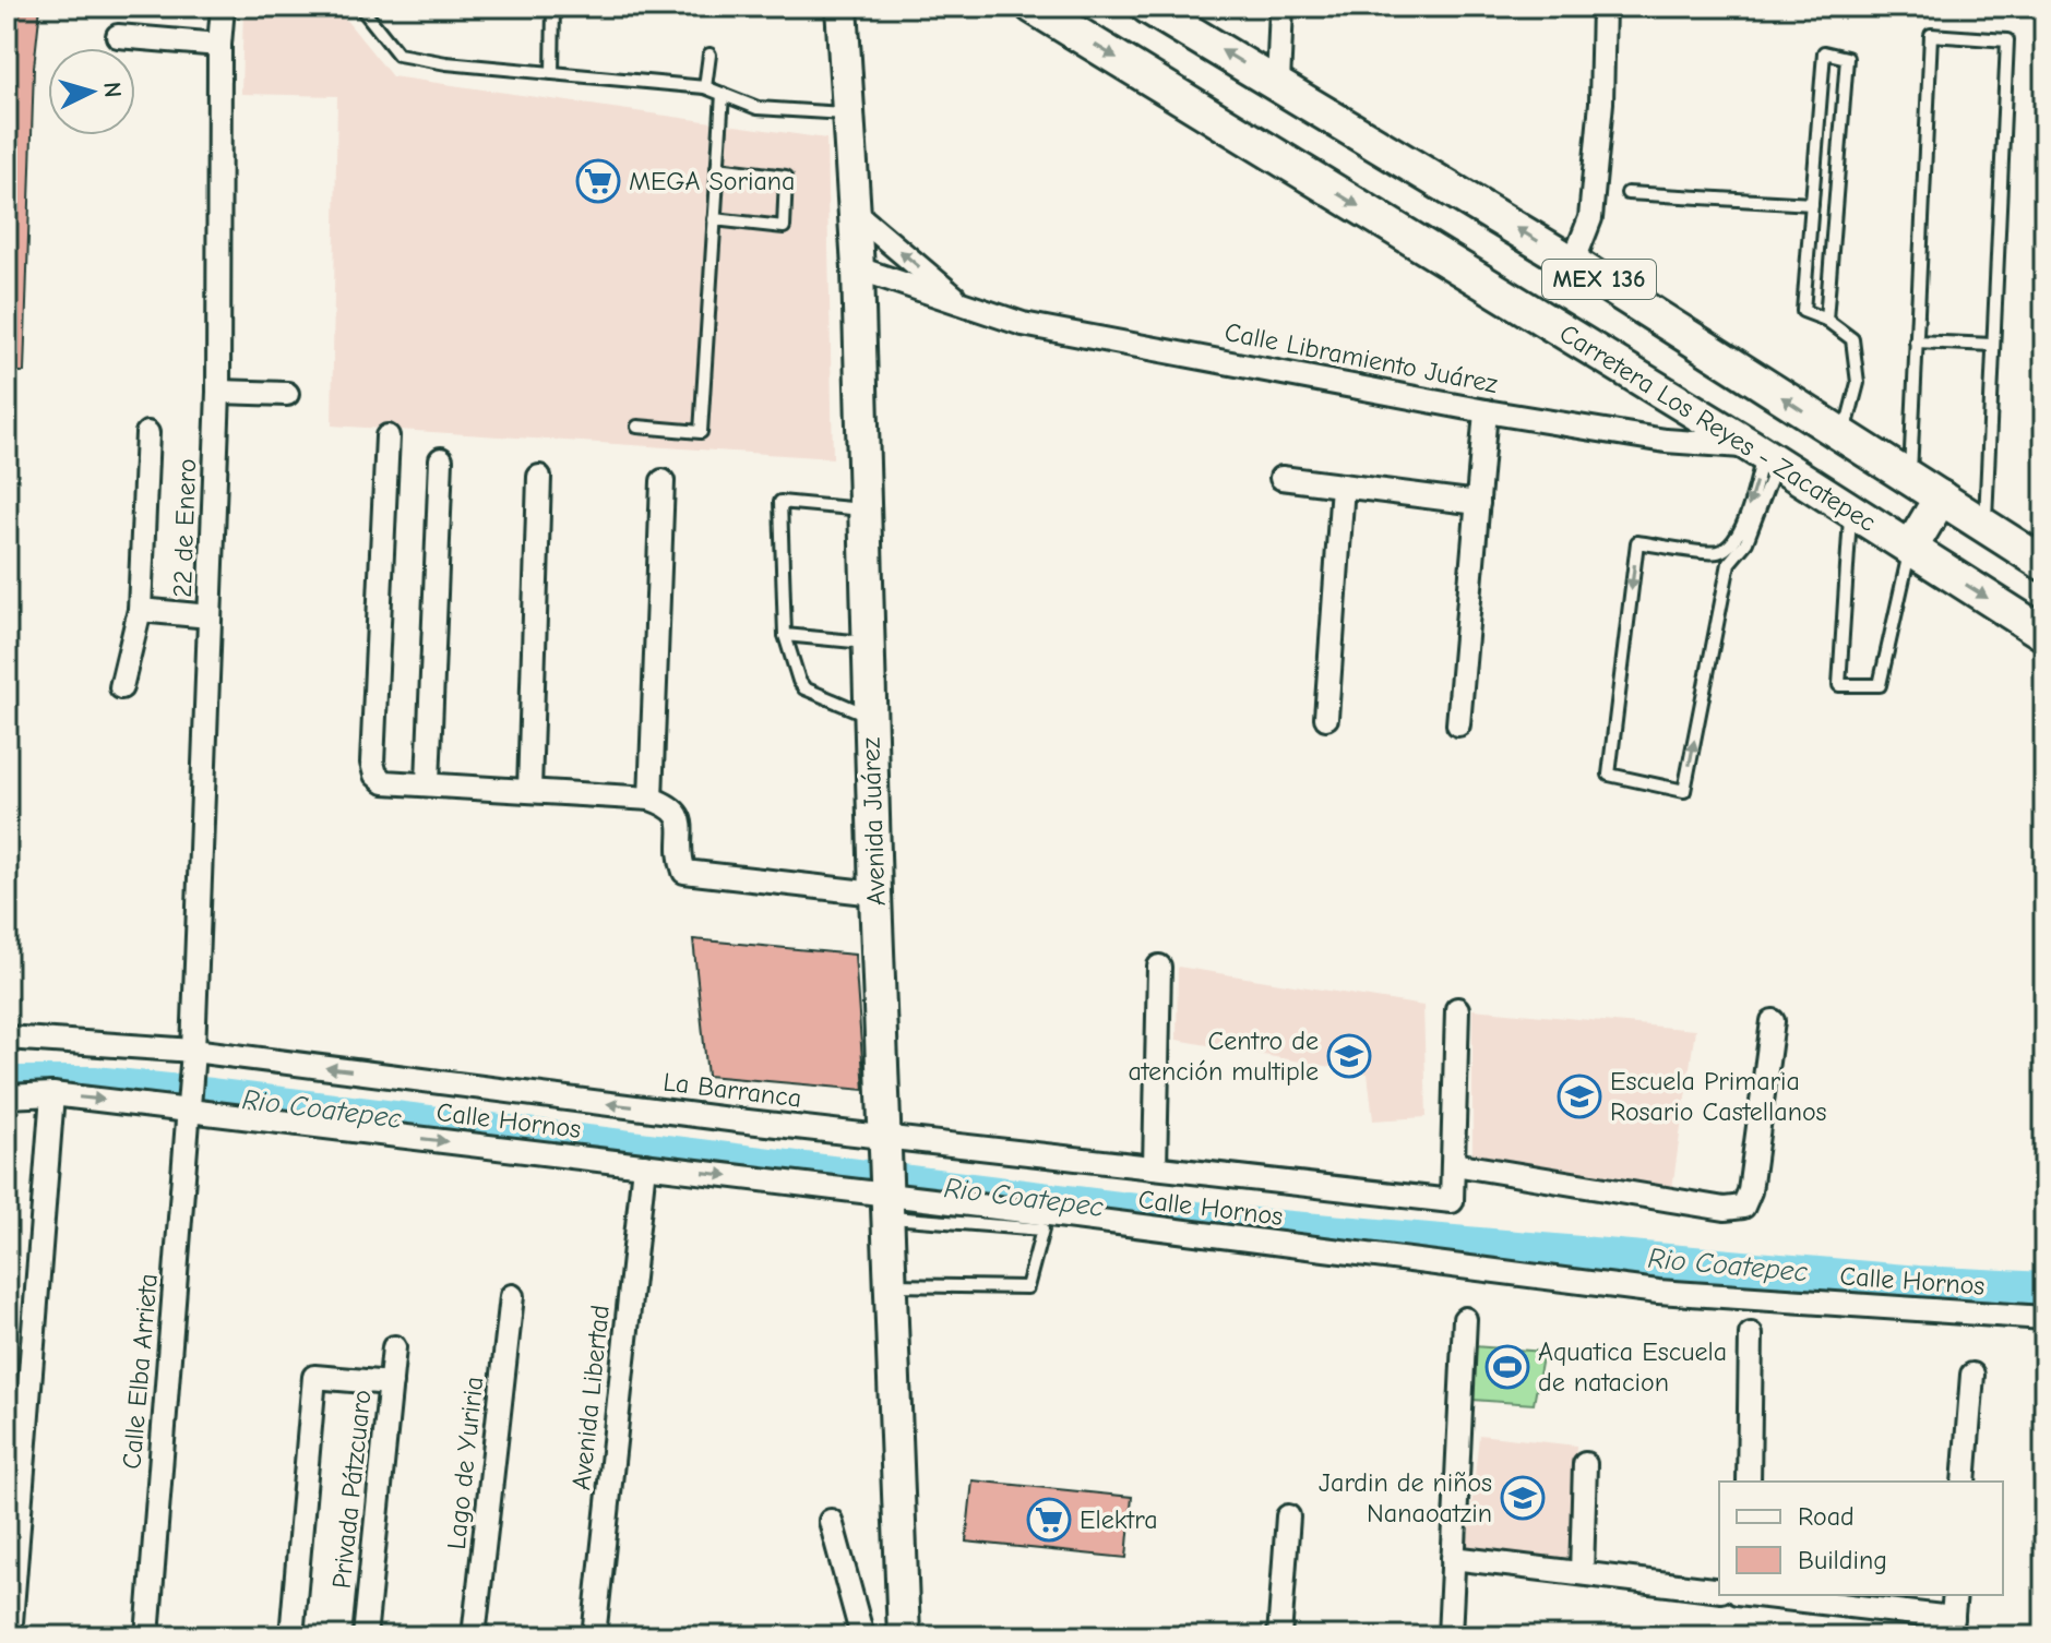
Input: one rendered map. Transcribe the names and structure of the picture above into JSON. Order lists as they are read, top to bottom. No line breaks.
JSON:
{"streets":{"main road":["MEX 136","Carretera Los Reyes - Zacatepec"],"street":["Calle Libramiento Juárez","22 de Enero","Avenida Juárez","La Barranca","Calle Hornos","Calle Elba Arrieta","Avenida Libertad","Lago de Yuriria","Privada Pátzcuaro"]},"crossings":[["Calle Libramiento Juárez","Carretera Los Reyes - Zacatepec"],["Calle Libramiento Juárez","Avenida Juárez"],["22 de Enero","La Barranca"],["22 de Enero","Calle Hornos"],["22 de Enero","Calle Elba Arrieta"],["Avenida Juárez","La Barranca"],["Avenida Juárez","Calle Hornos"],["Calle Hornos","Calle Elba Arrieta"],["Calle Hornos","Avenida Libertad"]],"one_way":["La Barranca","Calle Hornos"],"water":["Rio Coatepec"],"places":{"supermarket":["MEGA Soriana","Elektra"],"school or university":["Centro de atención multiple","Escuela Primaria Rosario Castellanos","Jardin de niños Nanaoatzin"],"sports":["Aquatica Escuela de natacion"]},"legend":["Road","Building"],"north":"right"}
